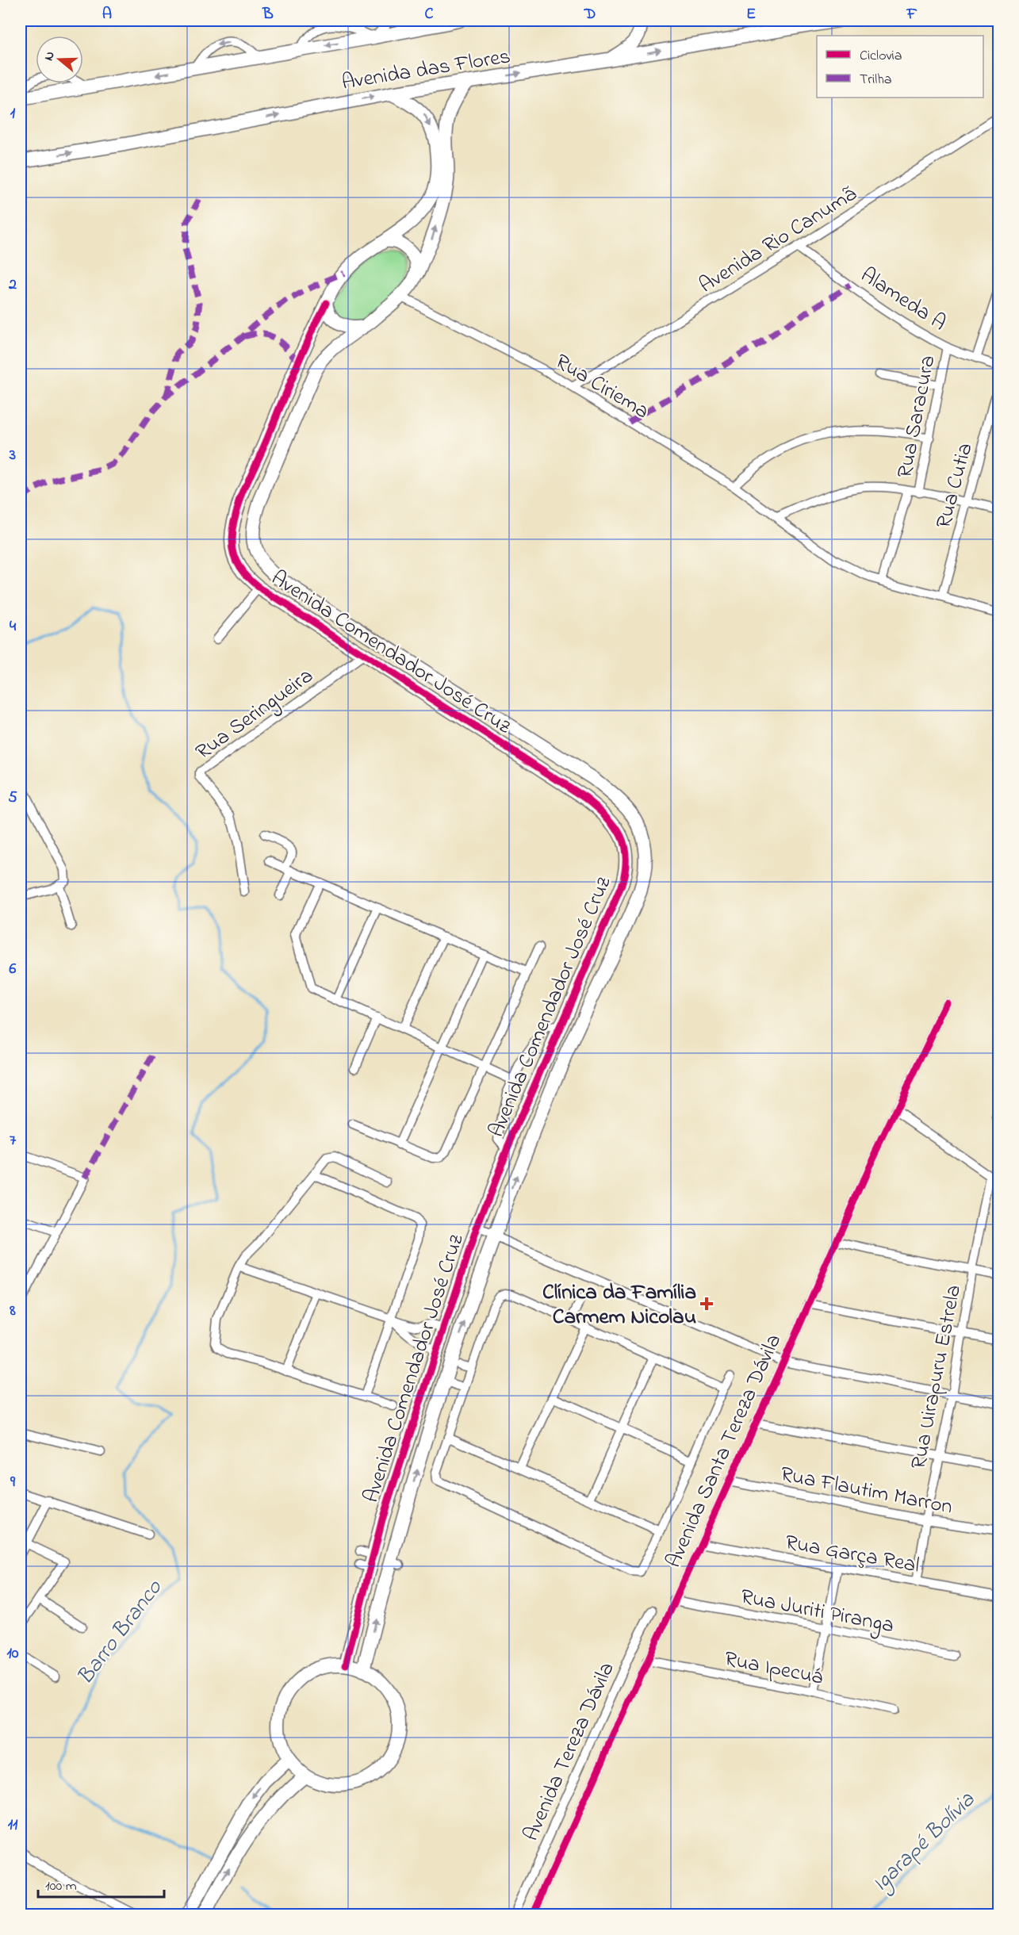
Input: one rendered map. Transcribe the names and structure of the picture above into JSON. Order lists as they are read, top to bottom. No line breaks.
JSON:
{"streets":{"street":["Avenida das Flores","Avenida Rio Canumã","Alameda A","Rua Ciriema","Rua Saracura","Rua Cutia","Avenida Comendador José Cruz","Rua Seringueira","Rua Uirapuru Estrela","Avenida Santa Tereza Dávila","Rua Flautim Marron","Rua Garça Real","Rua Juriti Piranga","Rua Ipecuá","Avenida Tereza Dávila"]},"crossings":[["Avenida Rio Canumã","Alameda A"],["Avenida Rio Canumã","Rua Ciriema"],["Alameda A","Rua Saracura"],["Rua Ciriema","Rua Cutia"],["Rua Ciriema","Avenida Comendador José Cruz"],["Avenida Comendador José Cruz","Rua Seringueira"],["Rua Uirapuru Estrela","Rua Flautim Marron"],["Rua Uirapuru Estrela","Rua Garça Real"],["Avenida Santa Tereza Dávila","Rua Flautim Marron"],["Avenida Santa Tereza Dávila","Rua Garça Real"],["Avenida Santa Tereza Dávila","Rua Juriti Piranga"],["Avenida Santa Tereza Dávila","Rua Ipecuá"]],"water":["Barro Branco","Igarapé Bolívia"],"places":{"health":["Clínica da Família Carmem Nicolau"]},"legend":["Ciclovia","Trilha"],"scale_bar":"100 m","north":"left","grid":{"columns":["A","B","C","D","E","F"],"rows":["1","2","3","4","5","6","7","8","9","10","11"]}}
